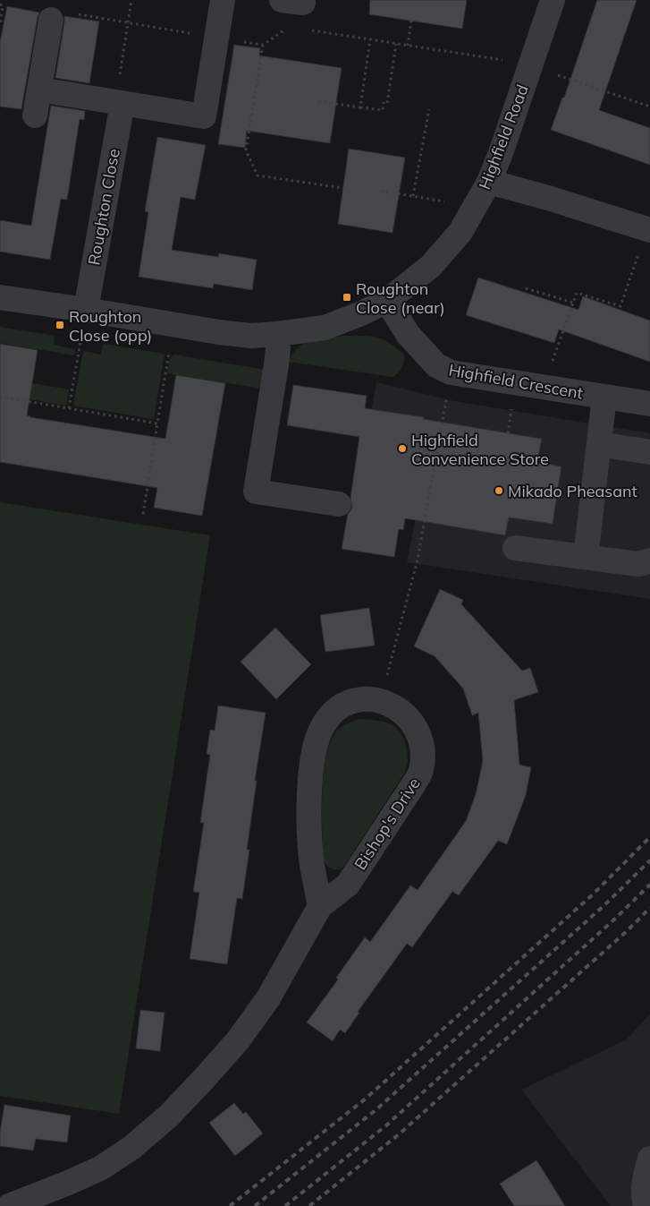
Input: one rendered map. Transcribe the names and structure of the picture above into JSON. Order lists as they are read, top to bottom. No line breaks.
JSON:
{"streets":{"street":["Highfield Road","Roughton Close","Highfield Crescent","Bishop's Drive"]},"crossings":[["Highfield Road","Roughton Close"],["Highfield Road","Highfield Crescent"]],"places":{"transit":["Roughton Close (near)","Roughton Close (opp)"],"other":["Highfield Convenience Store","Mikado Pheasant"]}}
